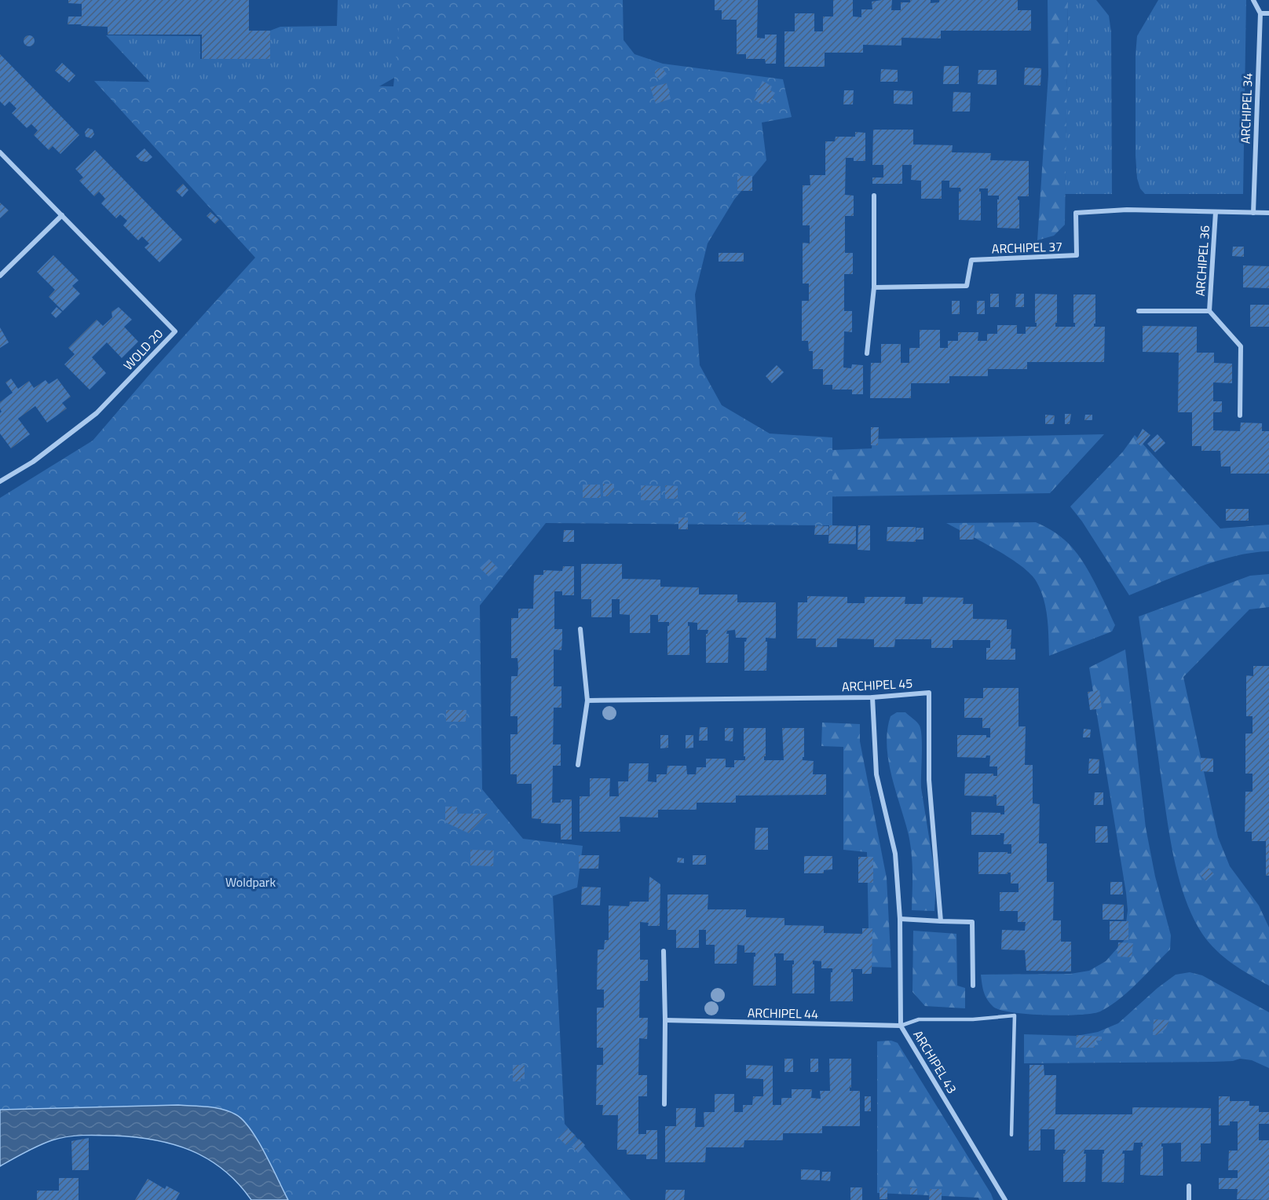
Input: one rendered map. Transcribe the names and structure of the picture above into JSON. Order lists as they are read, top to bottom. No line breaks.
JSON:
{"streets":{"street":["ARCHIPEL 34","ARCHIPEL 37","ARCHIPEL 36","WOLD 20","ARCHIPEL 45","ARCHIPEL 44","ARCHIPEL 43"]},"crossings":[["ARCHIPEL 37","ARCHIPEL 36"],["ARCHIPEL 45","ARCHIPEL 43"],["ARCHIPEL 44","ARCHIPEL 43"]],"parks":["Woldpark"]}
